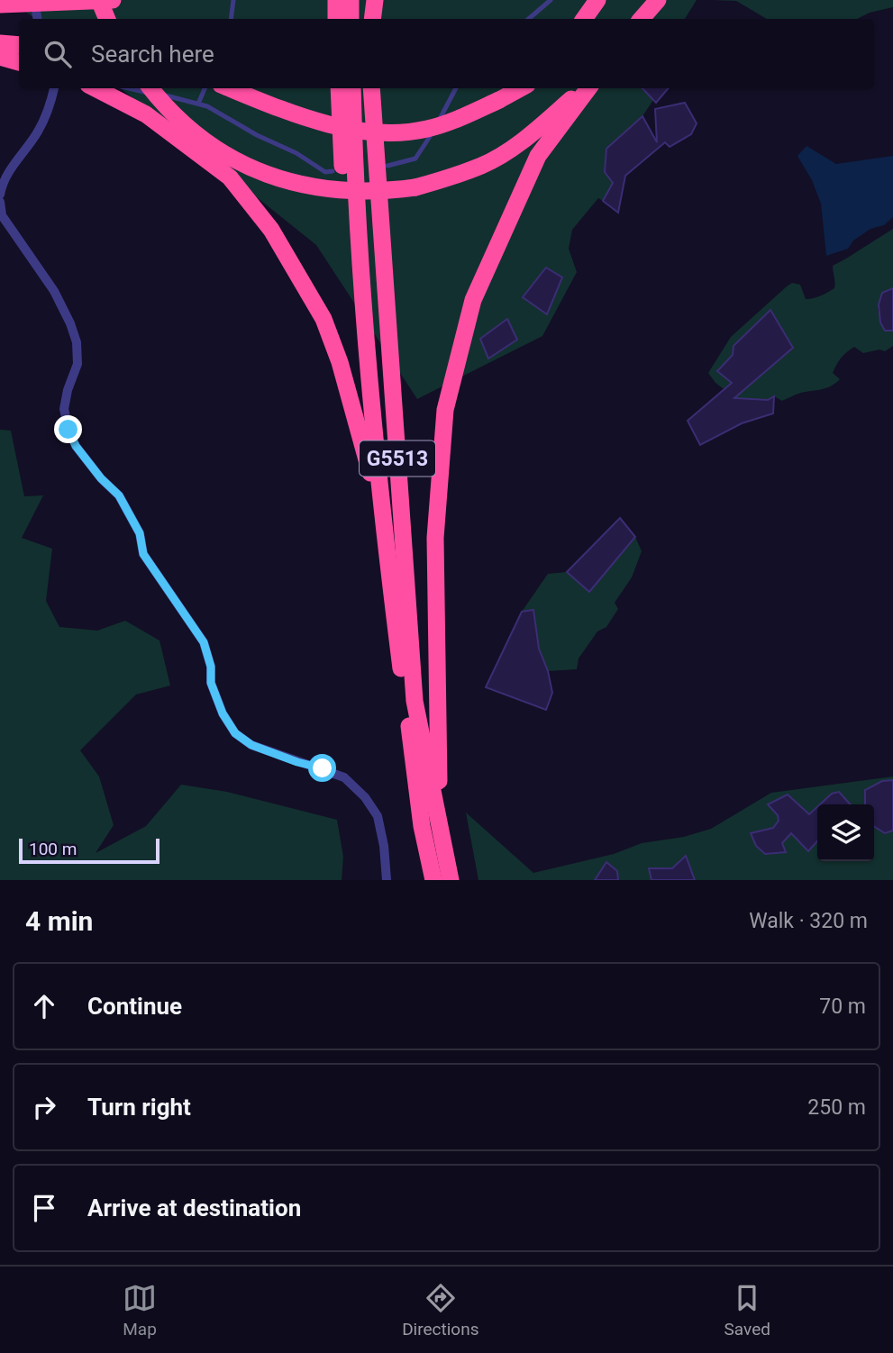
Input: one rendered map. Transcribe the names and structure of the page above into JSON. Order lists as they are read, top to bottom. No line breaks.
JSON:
{"streets":{"highway":["G5513"]},"scale_bar":"100 m","page":{"search":"Search here","scale":"100 m","heading":["4 min","Walk · 320 m"],"list":[["Continue","70 m"],["Turn right","250 m"],"Arrive at destination"],"nav":["Map","Directions","Saved"]}}
